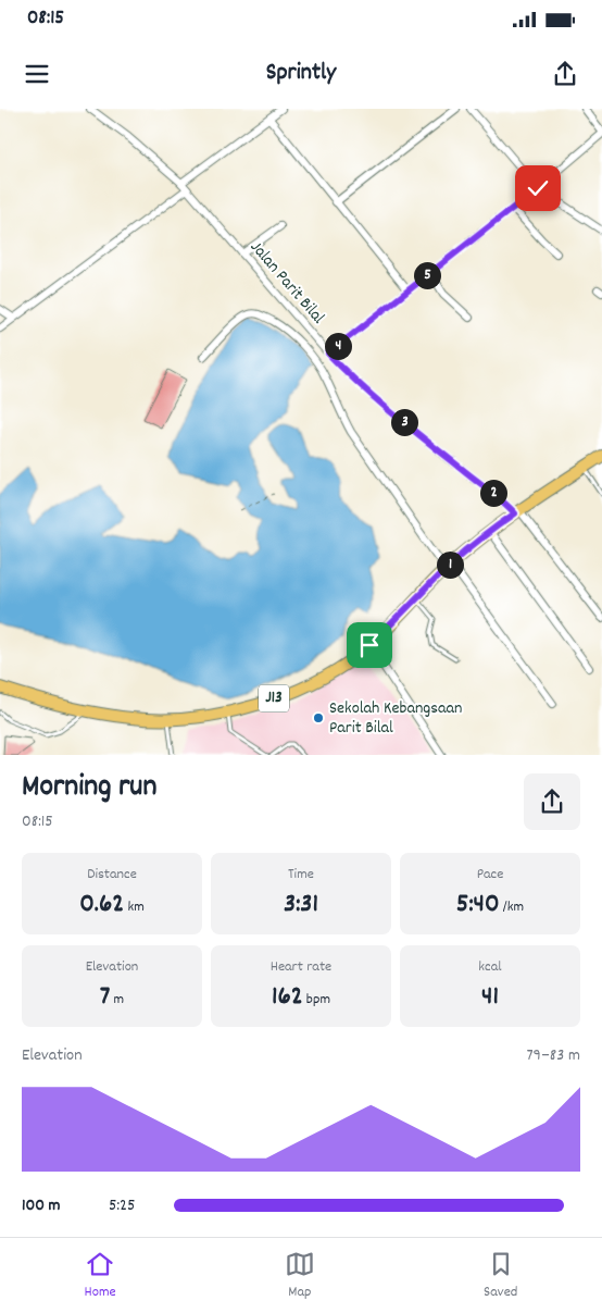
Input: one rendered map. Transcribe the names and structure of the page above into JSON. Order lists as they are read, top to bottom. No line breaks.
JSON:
{"streets":{"main road":["J13"],"street":["Jalan Parit Bilal"]},"crossings":[["Jalan Parit Bilal","J13"]],"places":["Sekolah Kebangsaan Parit Bilal"],"page":{"status":"08:15","header":"Sprintly","pins":["5","4","3","2","1"],"heading":["Morning run","08:15"],"stats":[["Distance","0.62 km"],["Time","3:31"],["Pace","5:40 /km"],["Elevation","7 m"],["Heart rate","162 bpm"],["kcal","41"]],"chart":["Elevation","79–83 m"],"list":[{"name":"100 m","note":"5:25"}],"tabs":["Home","Map","Saved"]}}
